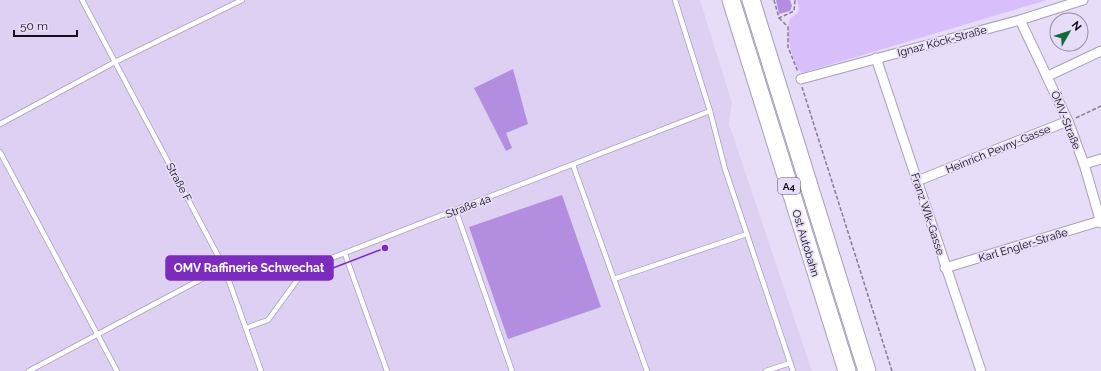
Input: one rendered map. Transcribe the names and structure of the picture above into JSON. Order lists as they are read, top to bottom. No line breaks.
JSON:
{"streets":{"highway":["A4","Ost Autobahn"],"street":["Ignaz Köck-Straße","ÖMV-Straße","Heinrich Pevny-Gasse","Franz Wlk-Gasse","Karl Engler-Straße"],"lane":["Straße F","Straße 4a"]},"crossings":[["Ignaz Köck-Straße","ÖMV-Straße"],["Ignaz Köck-Straße","Franz Wlk-Gasse"],["ÖMV-Straße","Heinrich Pevny-Gasse"],["ÖMV-Straße","Karl Engler-Straße"],["Heinrich Pevny-Gasse","Franz Wlk-Gasse"],["Straße F","Straße 4a"],["Franz Wlk-Gasse","Karl Engler-Straße"]],"places":["OMV Raffinerie Schwechat"],"scale_bar":"50 m","north":"top right"}
